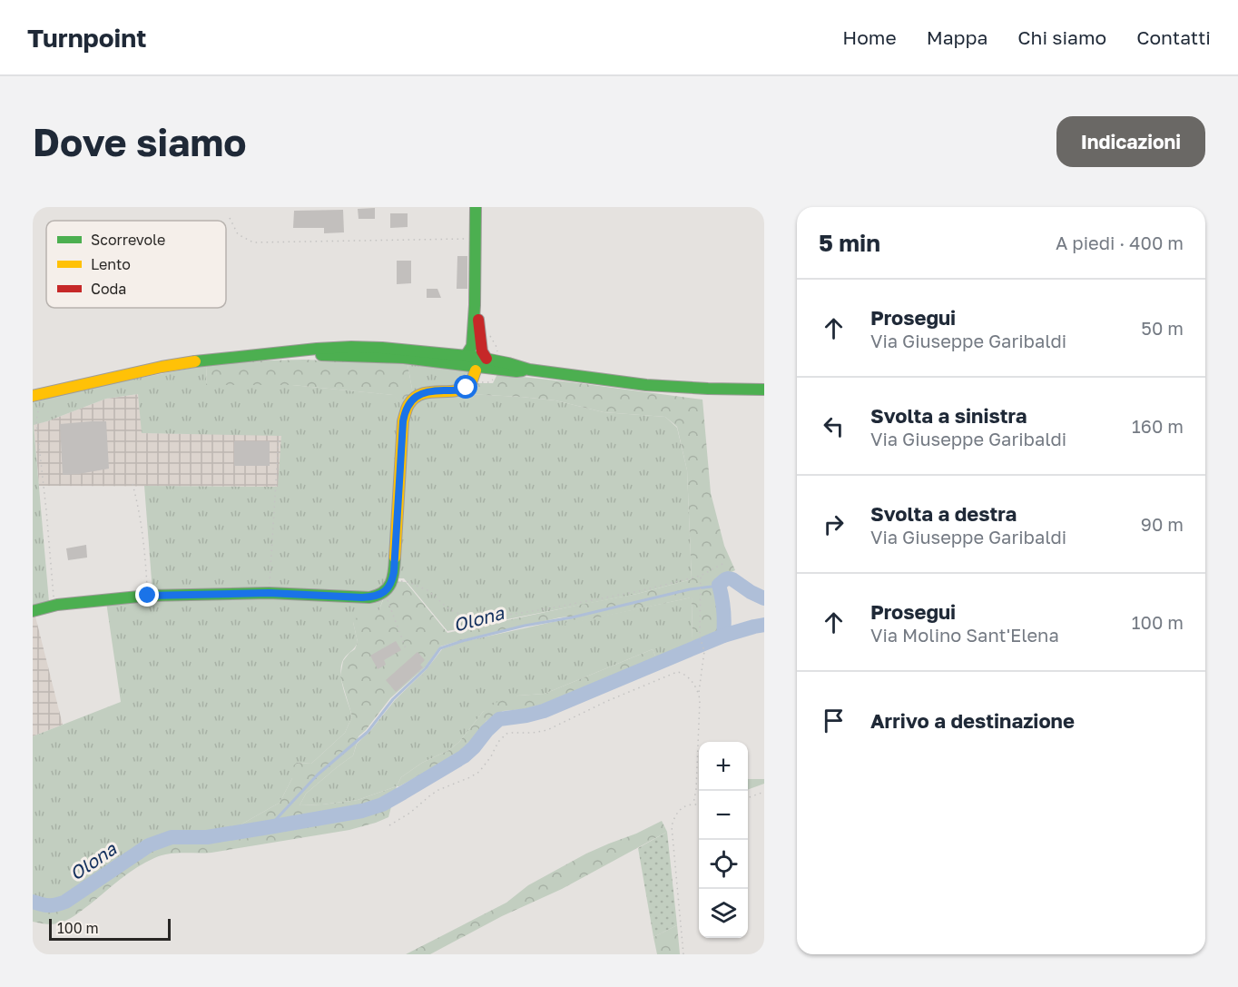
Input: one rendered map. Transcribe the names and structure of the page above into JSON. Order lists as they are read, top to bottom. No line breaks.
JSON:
{"water":["Olona"],"legend":["Scorrevole","Lento","Coda"],"scale_bar":"100 m","page":{"header":"Turnpoint","nav":["Home","Mappa","Chi siamo","Contatti"],"buttons":"Indicazioni","title":"Dove siamo","heading":["5 min","A piedi · 400 m"],"list":[["Prosegui","Via Giuseppe Garibaldi","50 m"],["Svolta a sinistra","Via Giuseppe Garibaldi","160 m"],["Svolta a destra","Via Giuseppe Garibaldi","90 m"],["Prosegui","Via Molino Sant'Elena","100 m"],"Arrivo a destinazione"],"map_buttons":["+","−"],"scale":"100 m"}}
